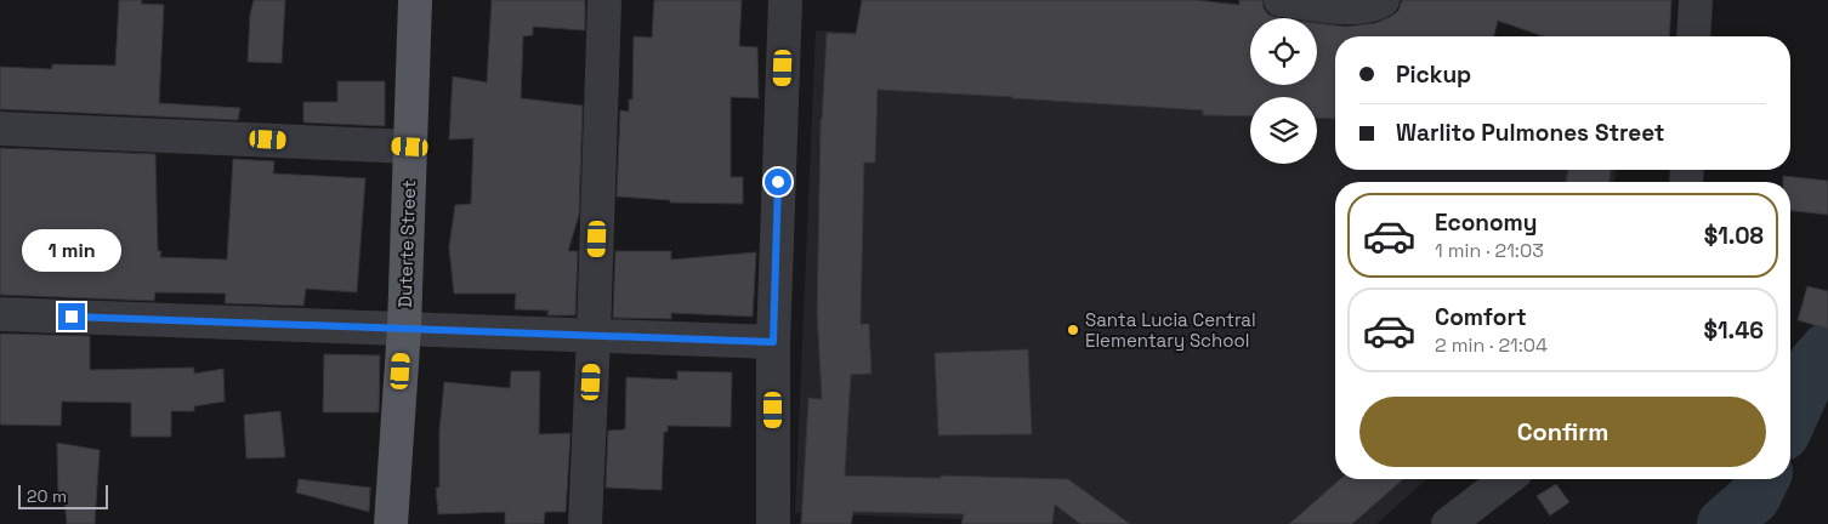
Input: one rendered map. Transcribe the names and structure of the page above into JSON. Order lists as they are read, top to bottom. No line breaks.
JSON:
{"streets":{"main road":["Duterte Street"]},"places":["Santa Lucia Central Elementary School"],"scale_bar":"20 m","page":{"banner":["Pickup","Warlito Pulmones Street"],"list":[{"name":"Economy","note":"1 min · 21:03","value":"$1.08"},{"name":"Comfort","note":"2 min · 21:04","value":"$1.46"}],"bubble":"1 min","buttons":"Confirm","scale":"20 m"}}
